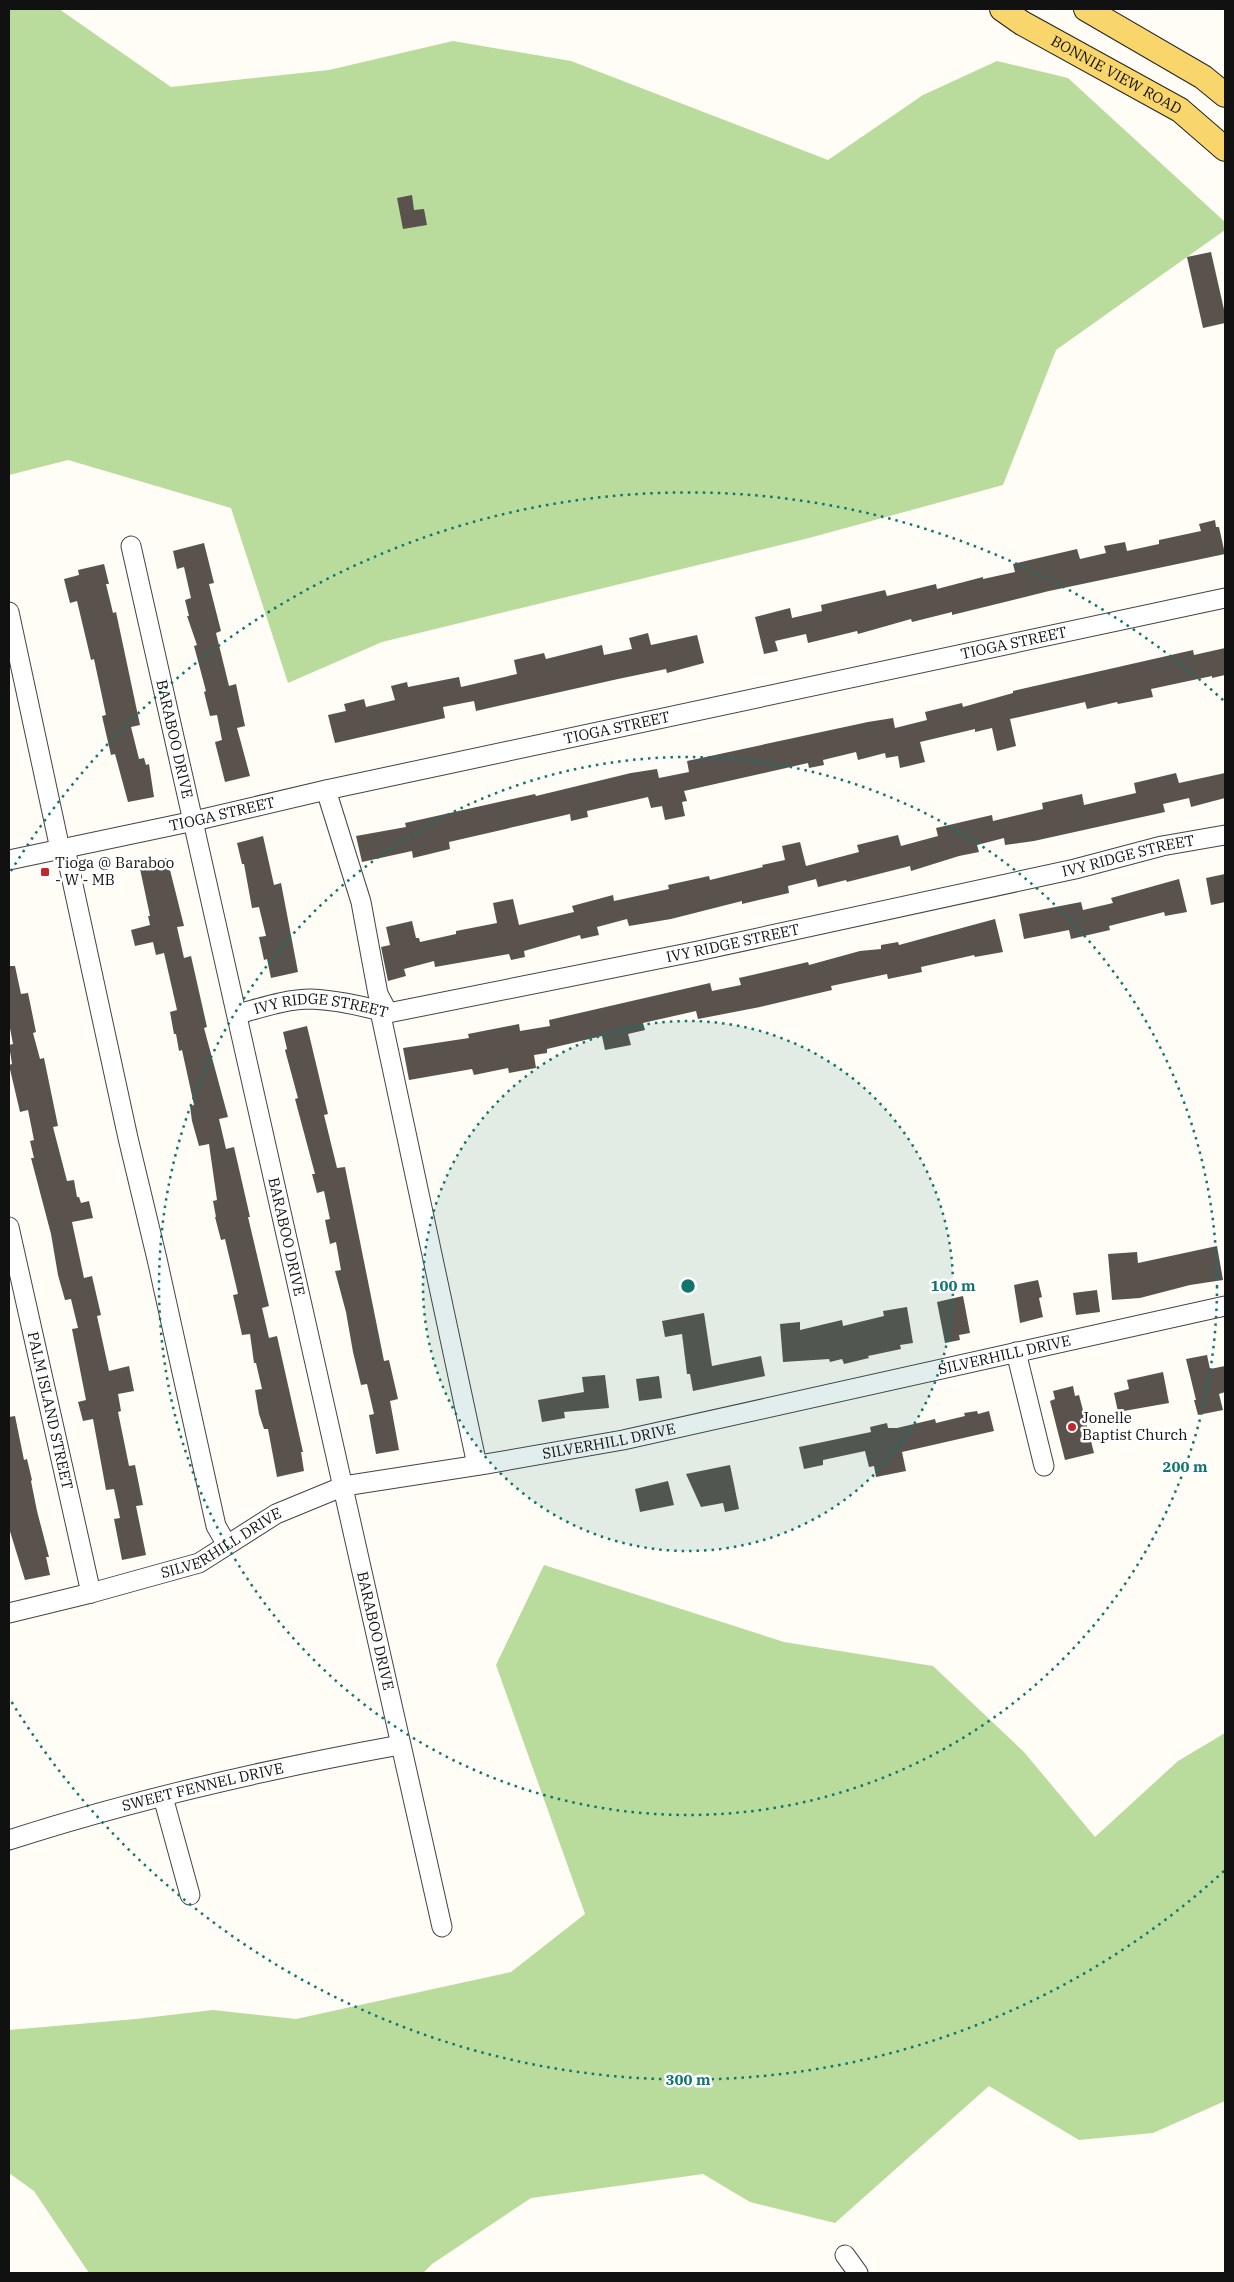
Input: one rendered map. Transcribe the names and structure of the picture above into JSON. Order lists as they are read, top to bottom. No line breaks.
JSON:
{"streets":{"main road":["BONNIE VIEW ROAD"],"street":["TIOGA STREET","BARABOO DRIVE","IVY RIDGE STREET","SILVERHILL DRIVE","PALM ISLAND STREET","SWEET FENNEL DRIVE"]},"crossings":[["TIOGA STREET","BARABOO DRIVE"],["BARABOO DRIVE","IVY RIDGE STREET"],["BARABOO DRIVE","SILVERHILL DRIVE"],["BARABOO DRIVE","SWEET FENNEL DRIVE"],["SILVERHILL DRIVE","PALM ISLAND STREET"]],"places":{"transit":["Tioga @ Baraboo - W - MB"],"other":["Jonelle Baptist Church"]},"rings":["100 m","200 m","300 m"]}
